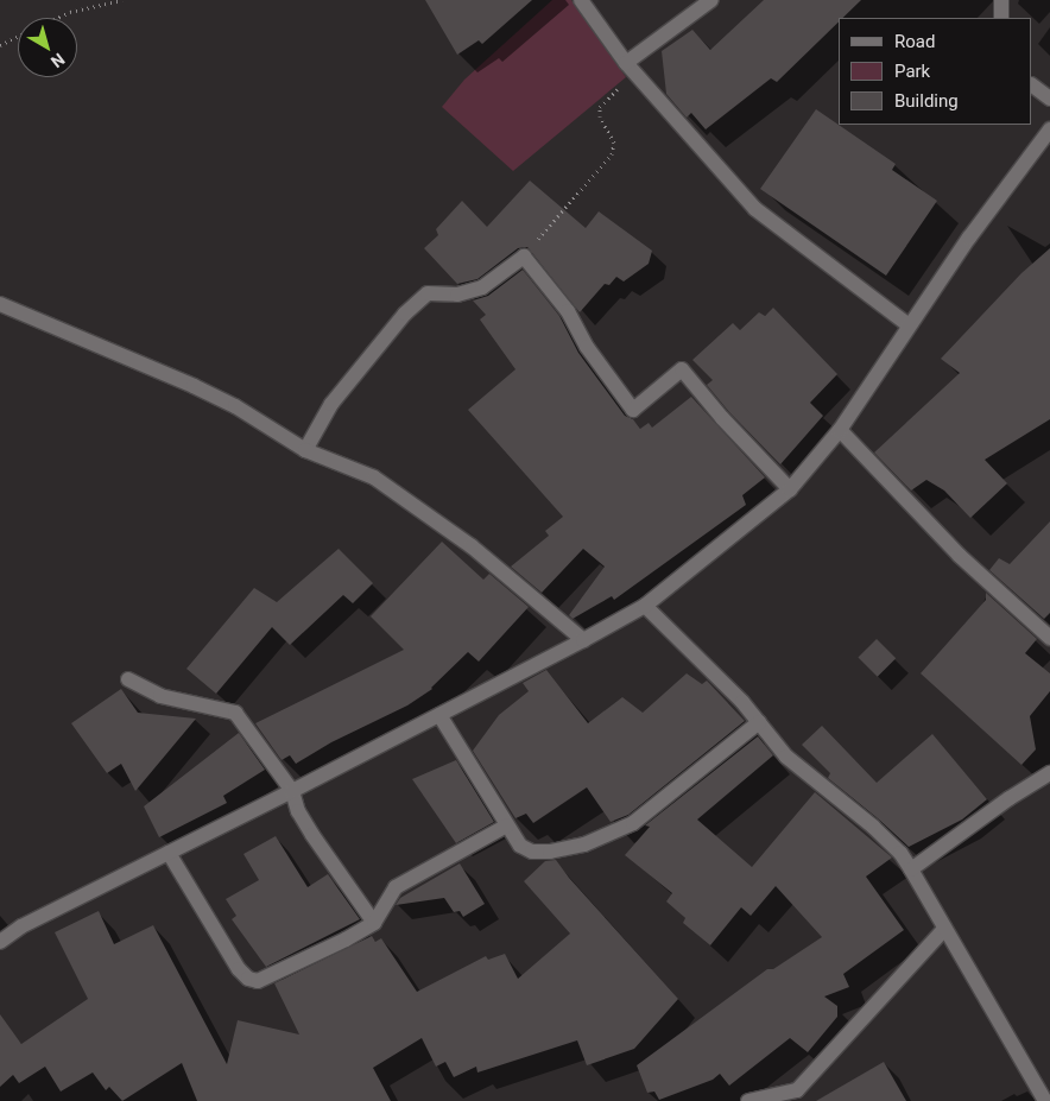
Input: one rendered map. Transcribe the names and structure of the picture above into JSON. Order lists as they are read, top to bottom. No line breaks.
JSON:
{"legend":["Road","Park","Building"],"north":"bottom right"}
